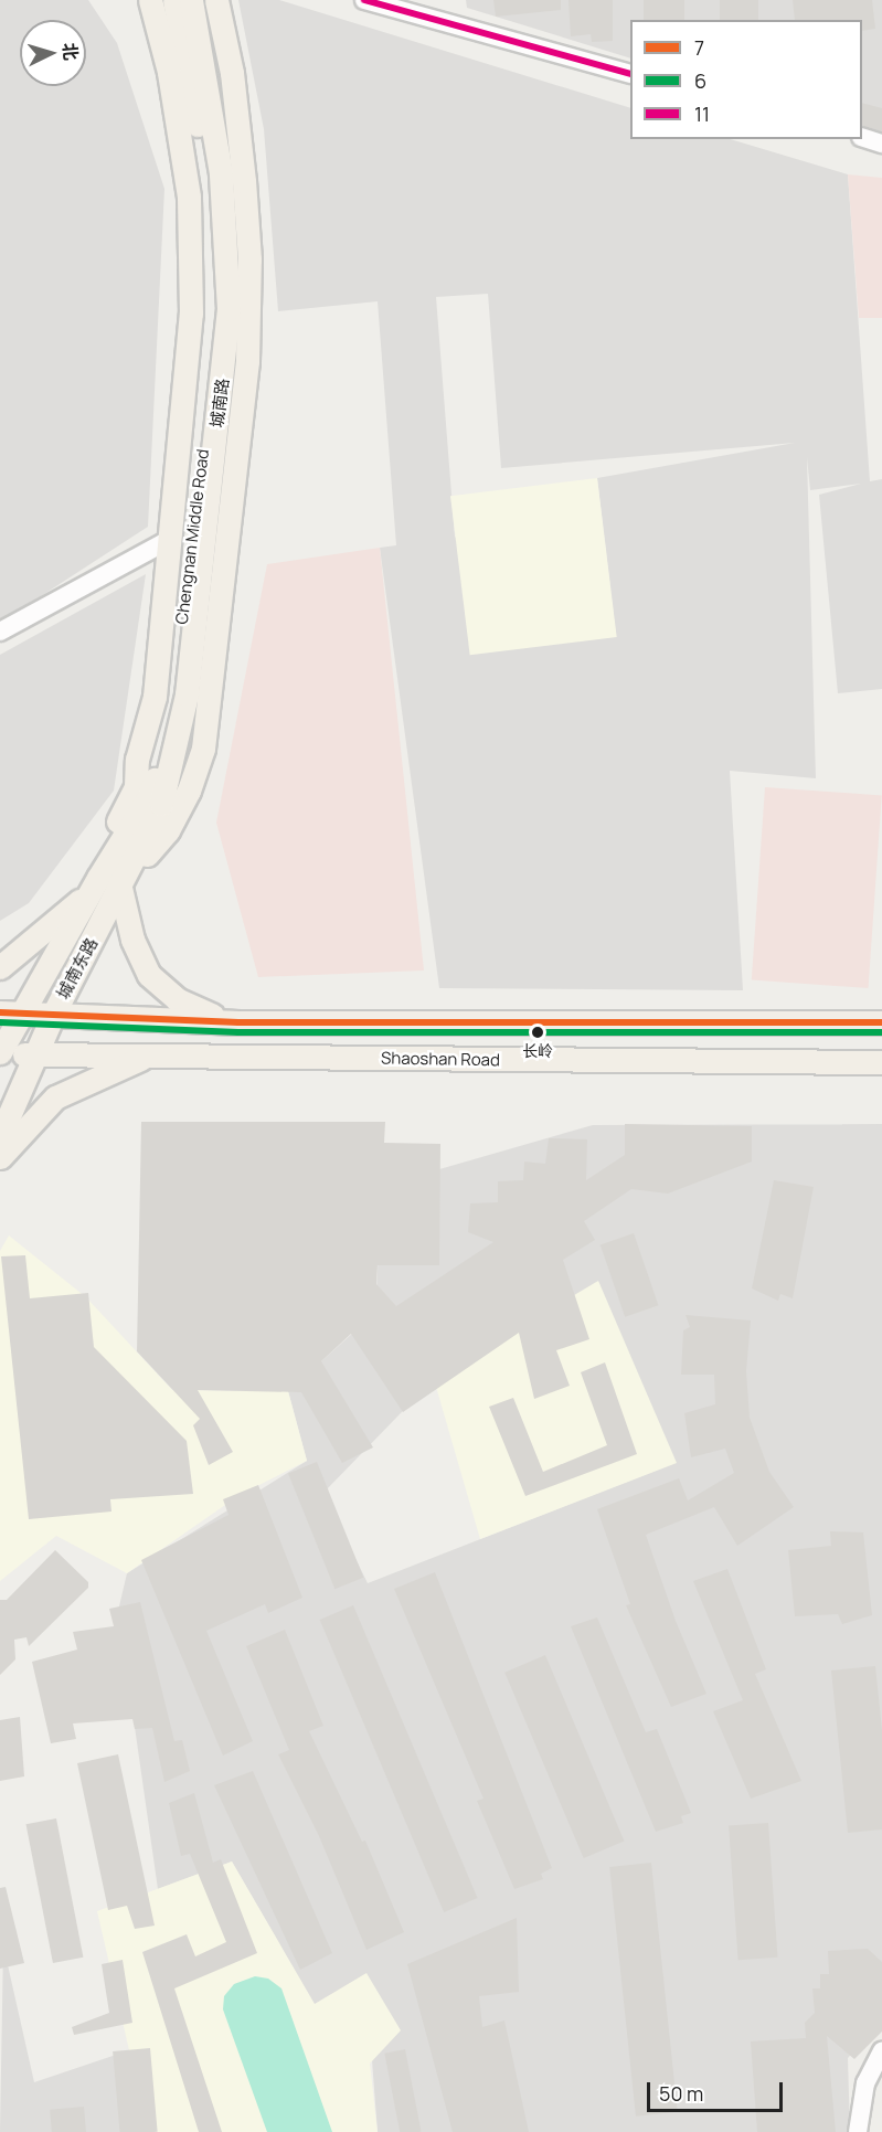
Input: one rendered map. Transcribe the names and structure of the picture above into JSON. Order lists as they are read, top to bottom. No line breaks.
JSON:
{"streets":{"main road":["城南路","Chengnan Middle Road","城南东路","Shaoshan Road"]},"crossings":[["城南路","Chengnan Middle Road"],["城南路","城南东路"],["Chengnan Middle Road","城南东路"],["城南东路","Shaoshan Road"]],"places":["长岭"],"lines":["transit line 11","transit line 7","transit line 6"],"legend":["7","6","11"],"scale_bar":"50 m","north":"right"}
